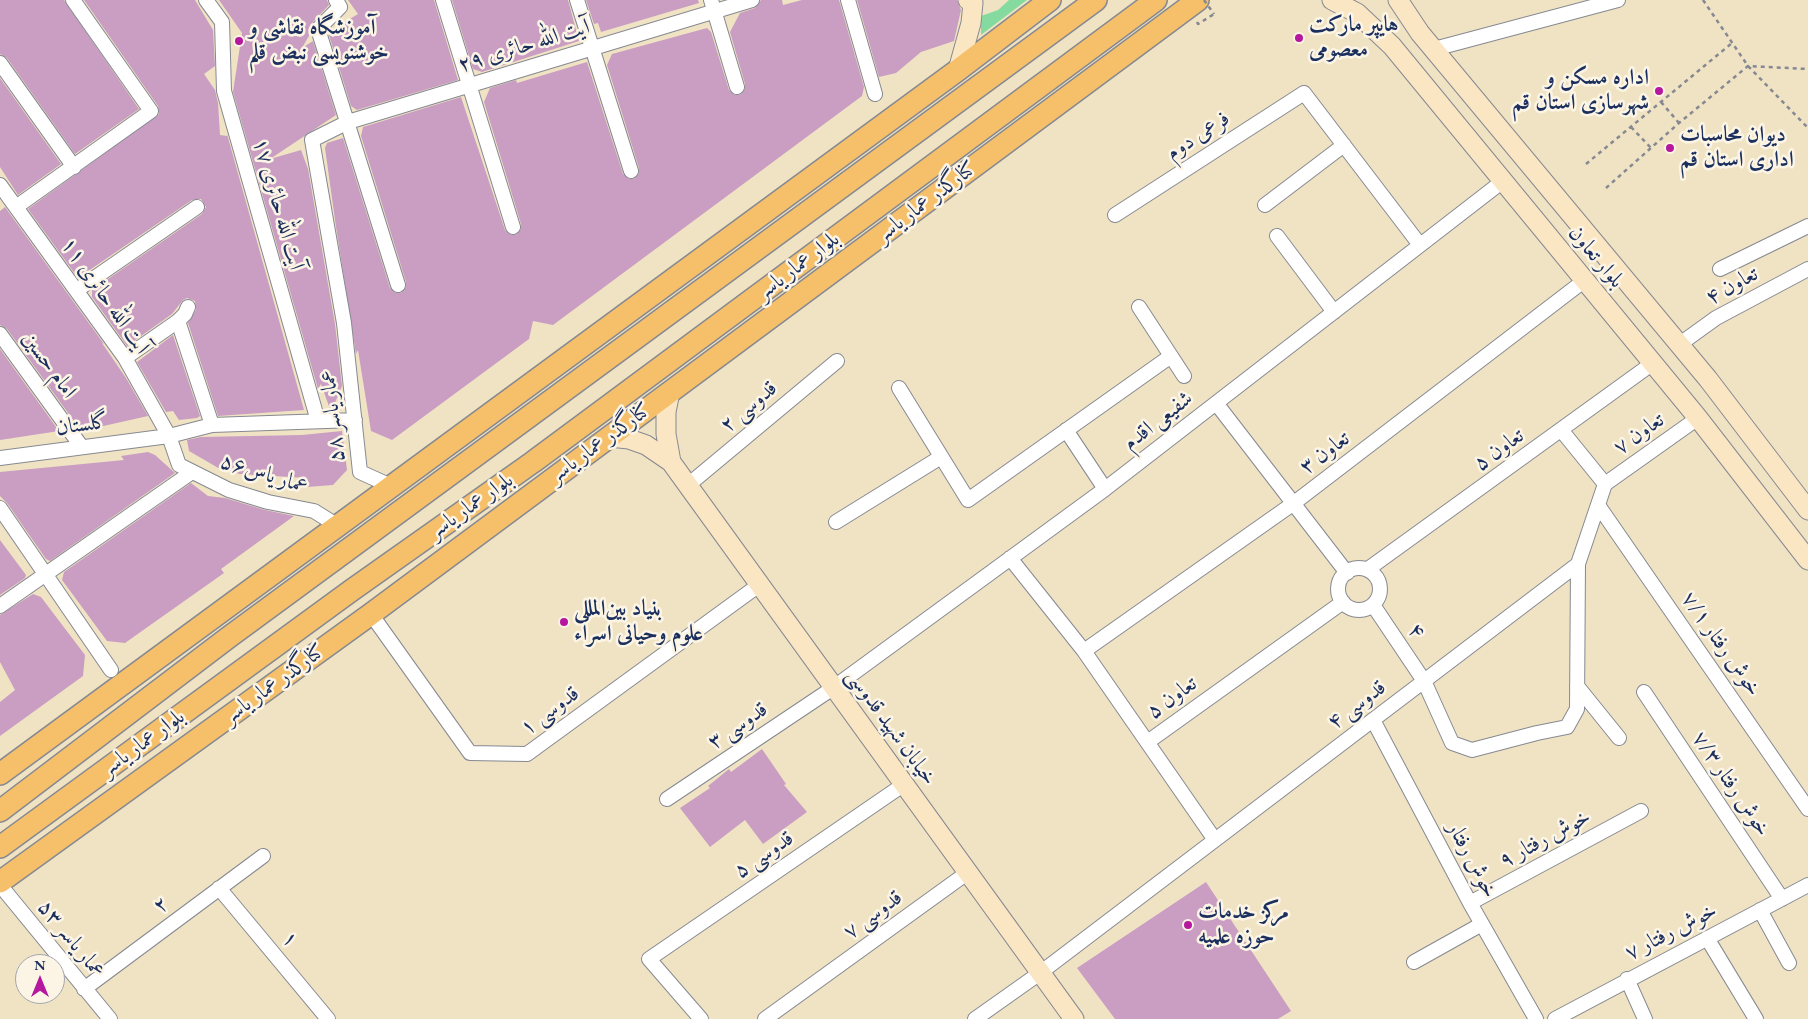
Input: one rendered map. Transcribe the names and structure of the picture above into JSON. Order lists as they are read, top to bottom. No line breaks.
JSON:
{"streets":{"main road":["کنارگذر عمار یاسر","بلوار تعاون","بلوار عمار یاسر","خیابان شهید قدوسی"],"street":["آیت الله حائری ۲۹","فرعی دوم","آیت الله حائری ۱۷","تعاون ۴","آیت الله حائری ۱۱","امام حسین","قدوسی ۲","عمار یاسر ۵۸","شفیعی اقدم","گلستان","تعاون ۷","تعاون ۵","تعاون ۳","عمار یاس۵۶","۴","خوش رفتار ۷/۱","قدوسی ۴","قدوسی ۱","قدوسی ۳","خوش رفتار ۷/۳","خوش رفتار ۹","قدوسی ۵","خوش رفتار","۲","قدوسی ۷","خوش رفتار ۷","عمار یاسر ۵۳","۱"]},"crossings":[["آیت الله حائری ۲۹","عمار یاسر ۵۸"],["کنارگذر عمار یاسر","قدوسی ۱"],["کنارگذر عمار یاسر","عمار یاسر ۵۳"],["آیت الله حائری ۱۷","گلستان"],["بلوار تعاون","تعاون ۴"],["بلوار تعاون","شفیعی اقدم"],["بلوار تعاون","تعاون ۷"],["بلوار تعاون","تعاون ۵"],["بلوار تعاون","تعاون ۳"],["آیت الله حائری ۱۱","گلستان"],["آیت الله حائری ۱۱","عمار یاس۵۶"],["امام حسین","گلستان"],["قدوسی ۲","خیابان شهید قدوسی"],["عمار یاسر ۵۸","گلستان"],["شفیعی اقدم","قدوسی ۳"],["شفیعی اقدم","خیابان شهید قدوسی"],["گلستان","عمار یاس۵۶"],["تعاون ۵","۴"],["۴","قدوسی ۴"],["قدوسی ۴","خیابان شهید قدوسی"],["قدوسی ۴","خوش رفتار"],["قدوسی ۱","خیابان شهید قدوسی"],["قدوسی ۳","خیابان شهید قدوسی"],["خیابان شهید قدوسی","قدوسی ۵"],["خیابان شهید قدوسی","قدوسی ۷"],["خوش رفتار ۷/۳","خوش رفتار ۷"],["خوش رفتار ۹","خوش رفتار"],["۲","عمار یاسر ۵۳"],["۲","۱"]],"places":["هایپر مارکت معصومی","آموزشگاه نقاشی و خوشنویسی نبض قلم","اداره مسکن و شهرسازی استان قم","دیوان محاسبات اداری استان قم","بنیاد بین‌المللی علوم وحیانی اسراء","مرکز خدمات حوزه علمیه"],"north":"top"}
